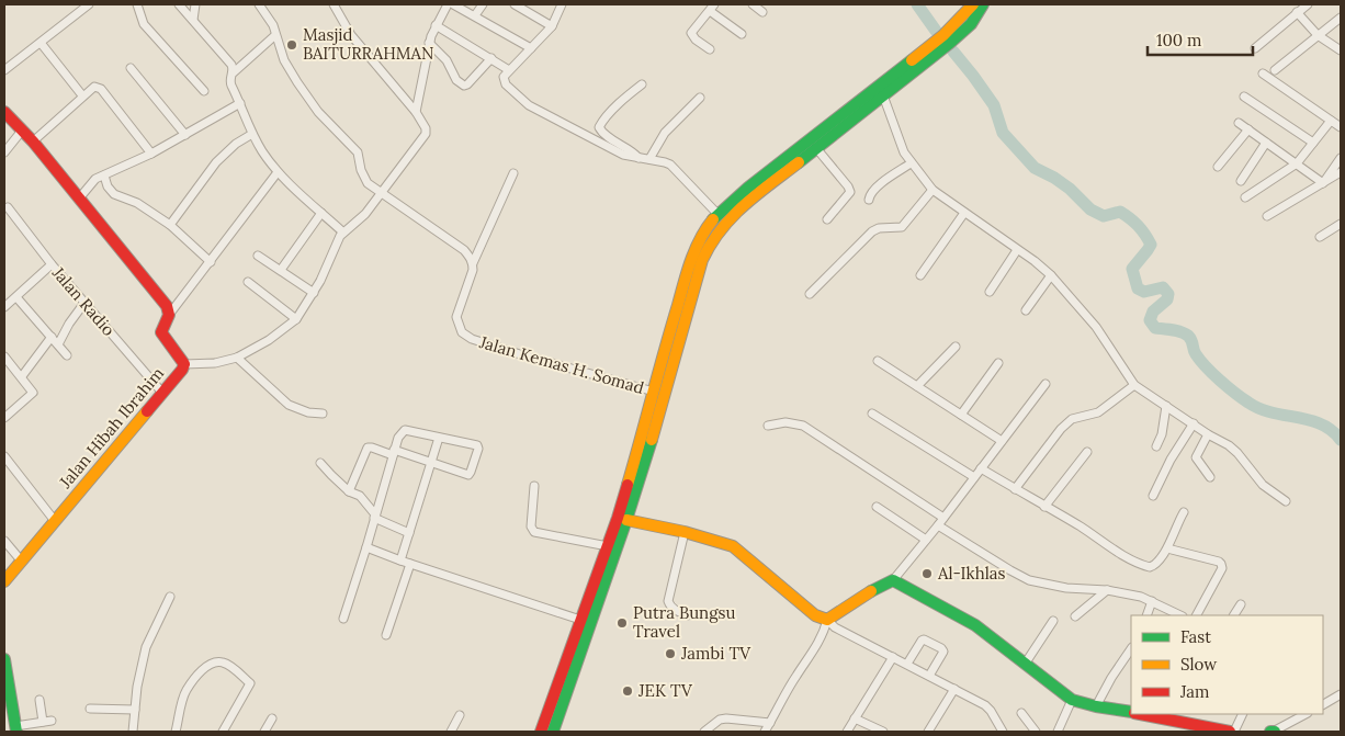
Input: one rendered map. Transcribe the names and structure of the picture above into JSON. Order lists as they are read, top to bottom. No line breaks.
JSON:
{"streets":{"main road":["Jalan Hibah Ibrahim"],"street":["Jalan Radio","Jalan Kemas H. Somad"]},"crossings":[["Jalan Radio","Jalan Hibah Ibrahim"]],"places":["Masjid BAITURRAHMAN","Al-Ikhlas","Putra Bungsu Travel","Jambi TV","JEK TV"],"legend":["Fast","Slow","Jam"],"scale_bar":"100 m"}
